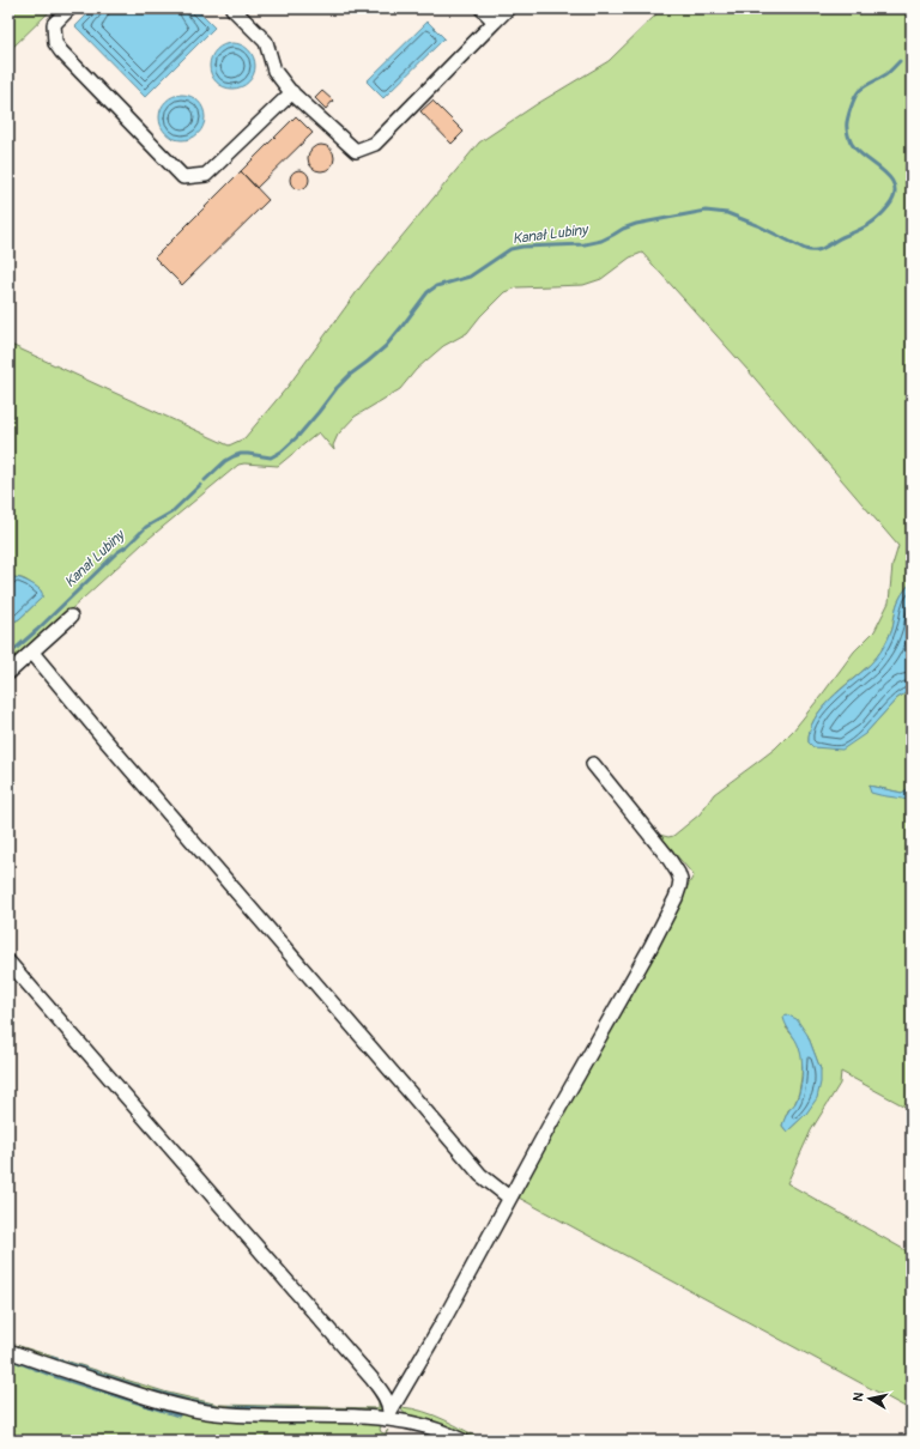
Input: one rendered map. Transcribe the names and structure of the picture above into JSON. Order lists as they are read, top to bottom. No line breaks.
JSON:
{"water":["Kanał Lubiny"],"north":"left"}
